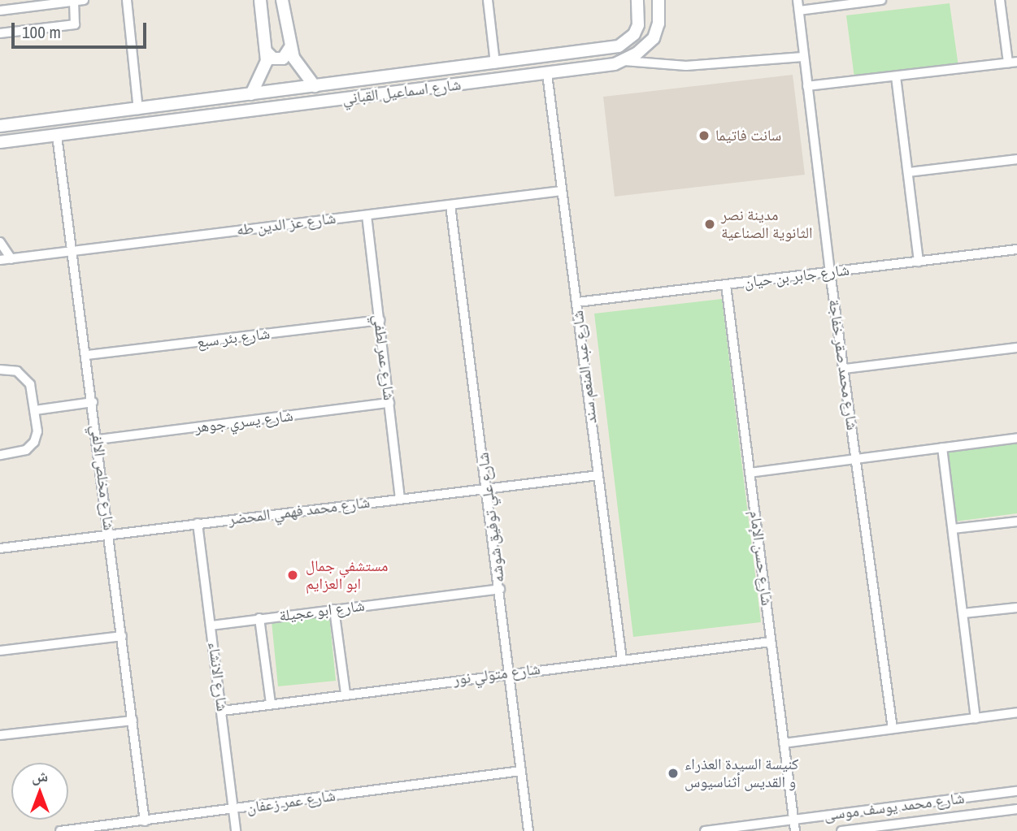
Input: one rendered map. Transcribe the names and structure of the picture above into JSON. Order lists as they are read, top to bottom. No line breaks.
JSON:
{"streets":{"street":["شارع اسماعيل القباني","شارع عز الدين طه","شارع جابر بن حيان","شارع بئر سبع","شارع عمر لطفي","شارع محمد صقر خفاجة","شارع عبد المنعم سند","شارع يسري جوهر","شارع مخلص الالفي","شارع محمد فهمي المحضر","شارع علي توفيق شوشه","شارع حسن الإمام","شارع ابو عجيلة","شارع متولي نور","شارع الانشاء","شارع عمر زعفان","شارع محمد يوسف موسى"]},"crossings":[["شارع اسماعيل القباني","شارع محمد صقر خفاجة"],["شارع اسماعيل القباني","شارع عبد المنعم سند"],["شارع اسماعيل القباني","شارع مخلص الالفي"],["شارع عز الدين طه","شارع عمر لطفي"],["شارع عز الدين طه","شارع عبد المنعم سند"],["شارع عز الدين طه","شارع مخلص الالفي"],["شارع عز الدين طه","شارع علي توفيق شوشه"],["شارع جابر بن حيان","شارع محمد صقر خفاجة"],["شارع جابر بن حيان","شارع عبد المنعم سند"],["شارع جابر بن حيان","شارع حسن الإمام"],["شارع بئر سبع","شارع عمر لطفي"],["شارع بئر سبع","شارع مخلص الالفي"],["شارع عمر لطفي","شارع يسري جوهر"],["شارع عمر لطفي","شارع محمد فهمي المحضر"],["شارع عبد المنعم سند","شارع محمد فهمي المحضر"],["شارع عبد المنعم سند","شارع متولي نور"],["شارع يسري جوهر","شارع مخلص الالفي"],["شارع مخلص الالفي","شارع محمد فهمي المحضر"],["شارع مخلص الالفي","شارع عمر زعفان"],["شارع محمد فهمي المحضر","شارع علي توفيق شوشه"],["شارع محمد فهمي المحضر","شارع الانشاء"],["شارع علي توفيق شوشه","شارع ابو عجيلة"],["شارع علي توفيق شوشه","شارع متولي نور"],["شارع علي توفيق شوشه","شارع عمر زعفان"],["شارع حسن الإمام","شارع متولي نور"],["شارع حسن الإمام","شارع محمد يوسف موسى"],["شارع ابو عجيلة","شارع الانشاء"],["شارع متولي نور","شارع الانشاء"],["شارع الانشاء","شارع عمر زعفان"]],"places":["سانت فاتيما","مدينة نصر الثانوية الصناعية","مستشفي جمال ابو العزايم","كنيسة السيدة العذراء و القديس أثناسيوس"],"scale_bar":"100 m","north":"top"}
